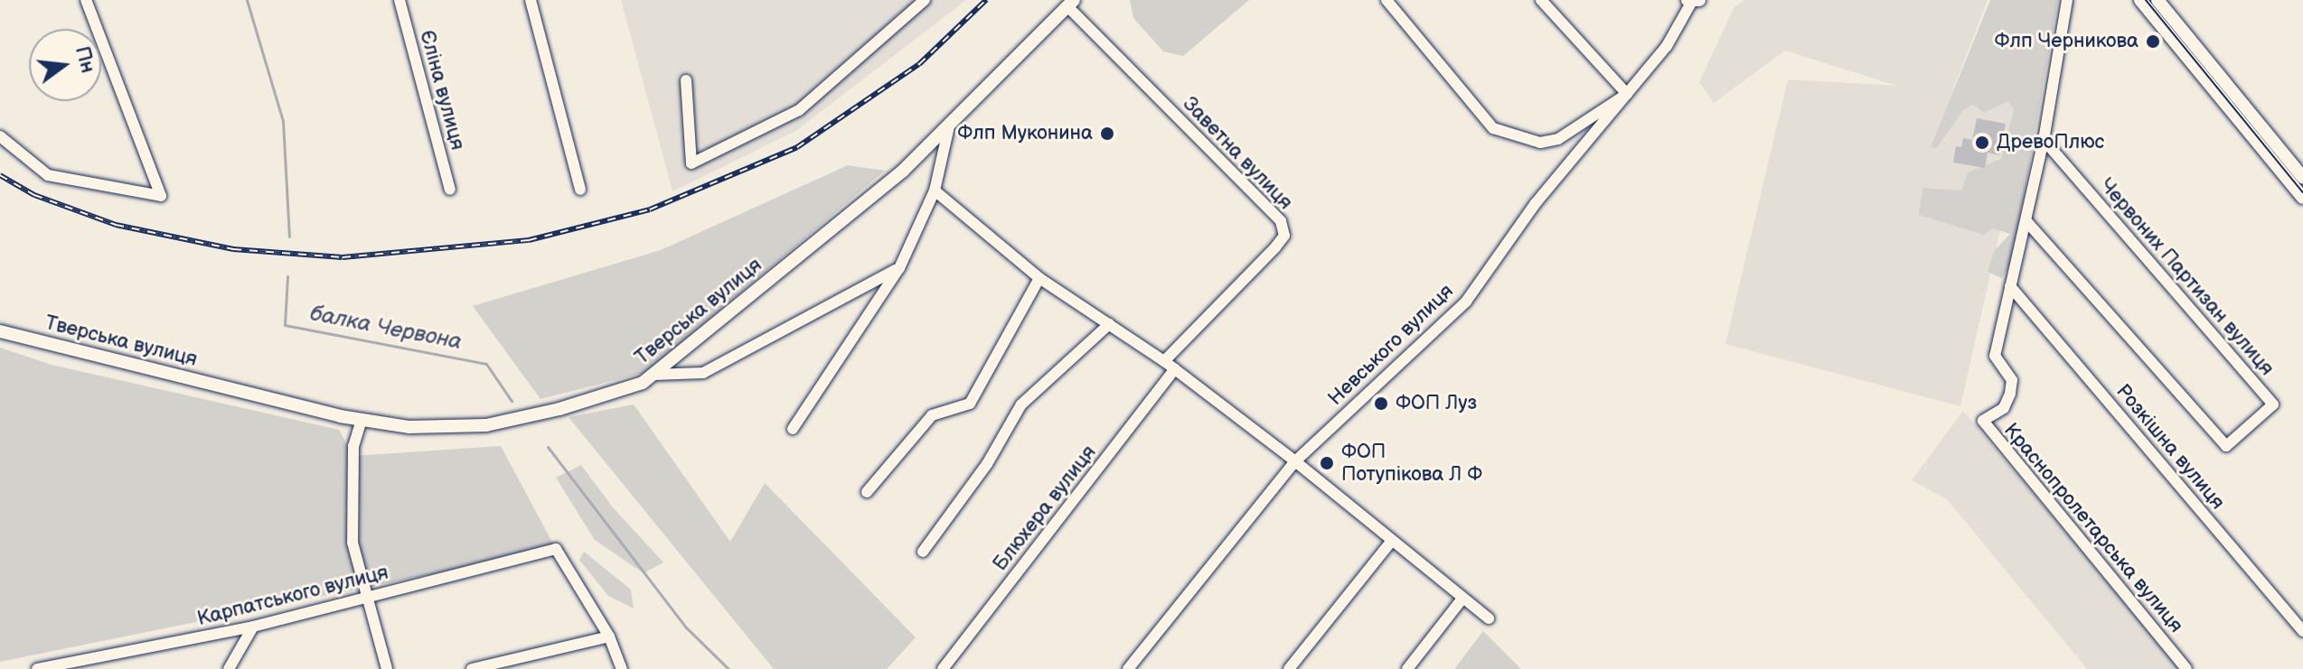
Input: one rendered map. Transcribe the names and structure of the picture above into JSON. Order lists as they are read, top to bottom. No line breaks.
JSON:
{"streets":{"main road":["Тверська вулиця"],"street":["Єліна вулиця","Заветна вулиця","Червоних Партизан вулиця","Невського вулиця","Розкішна вулиця","Блюхера вулиця","Краснопролетарська вулиця","Карпатського вулиця"]},"crossings":[["Заветна вулиця","Тверська вулиця"],["Червоних Партизан вулиця","Краснопролетарська вулиця"],["Розкішна вулиця","Краснопролетарська вулиця"]],"water":["балка Червона"],"places":["Флп Черникова","Флп Муконина","ДревоПлюс","ФОП Луз","ФОП Потупікова Л Ф"],"north":"right"}
